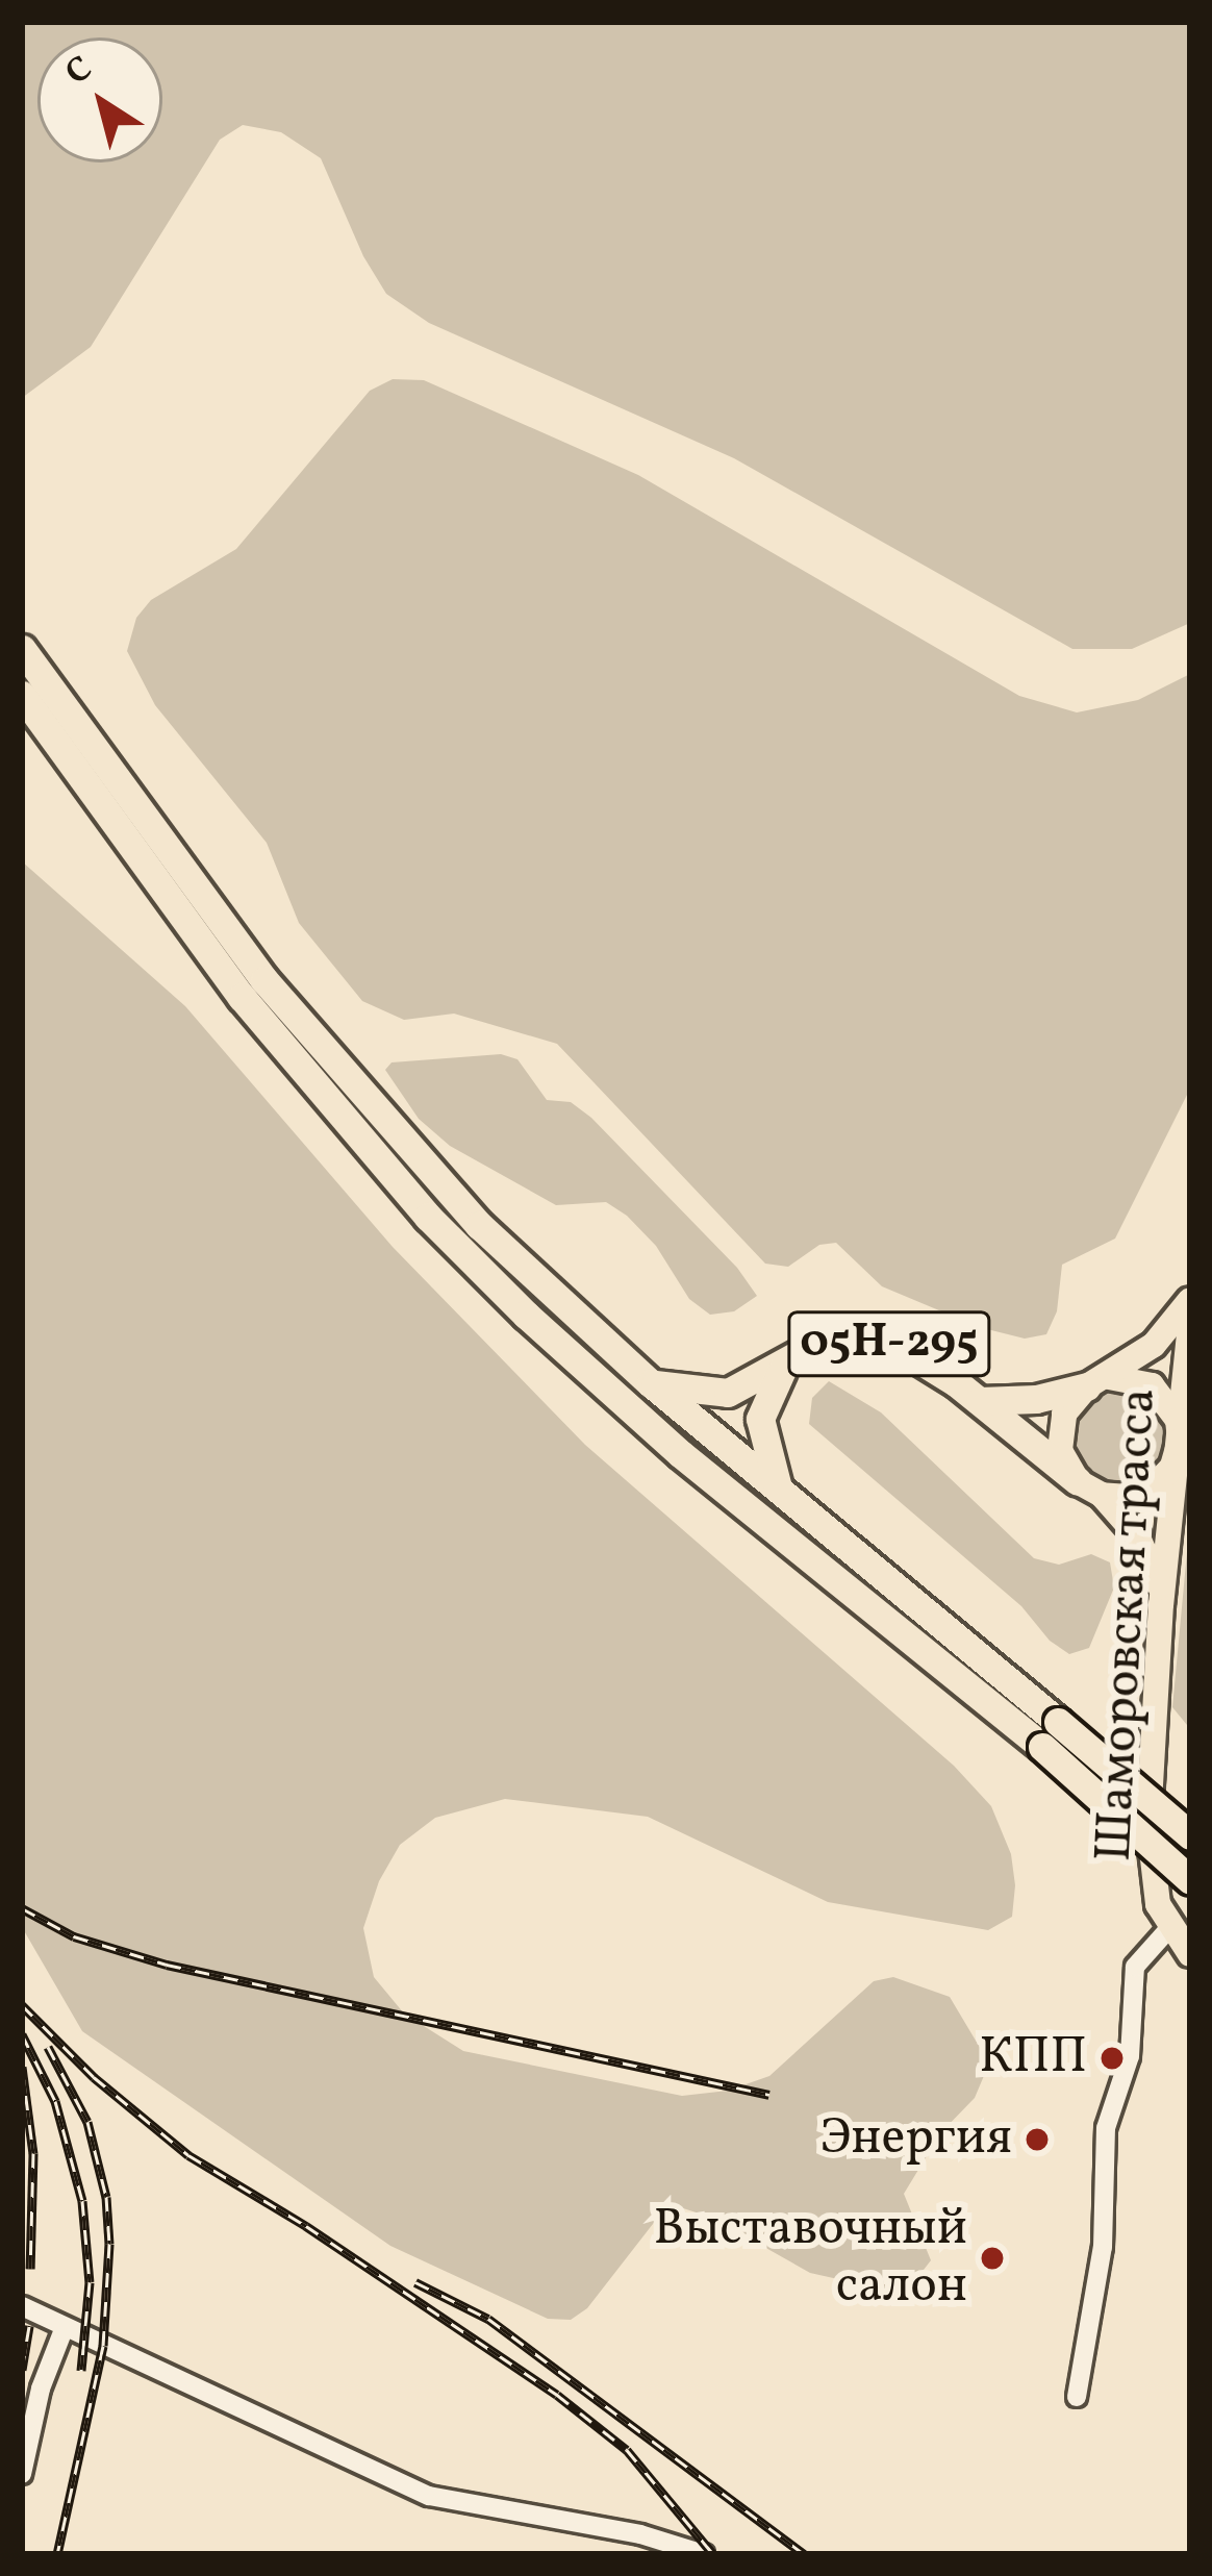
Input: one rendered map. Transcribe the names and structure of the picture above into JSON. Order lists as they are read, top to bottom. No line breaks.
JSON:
{"streets":{"highway":["05Н-295"],"main road":["Шаморовская трасса"]},"crossings":[["05Н-295","Шаморовская трасса"]],"places":["КПП","Энергия","Выставочный салон"],"north":"top left"}
